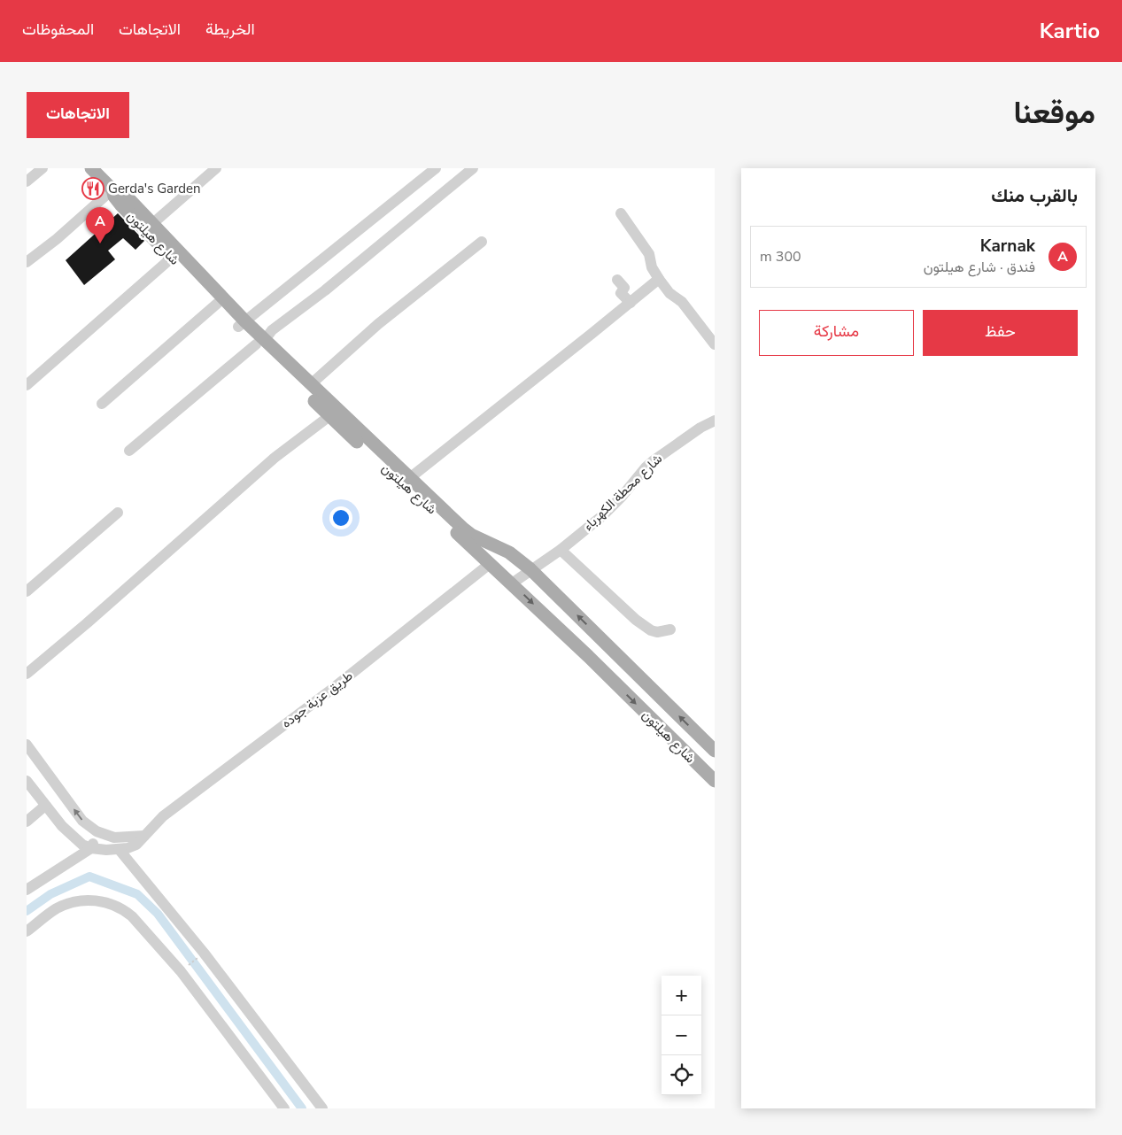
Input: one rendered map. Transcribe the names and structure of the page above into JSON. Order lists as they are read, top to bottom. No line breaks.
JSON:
{"streets":{"main road":["شارع هيلتون"],"street":["شارع محطة الكهرباء","طريق عزبة جوده"]},"crossings":[["شارع هيلتون","شارع محطة الكهرباء"],["شارع هيلتون","طريق عزبة جوده"]],"places":{"restaurant":["Gerda's Garden"]},"page":{"header":"Kartio","nav":["الخريطة","الاتجاهات","المحفوظات"],"title":"موقعنا","buttons":["الاتجاهات",["حفظ","مشاركة"]],"heading":"بالقرب منك","pins":"A","list":[{"mark":"A","name":"Karnak","note":"فندق · شارع هيلتون","value":"300 m"}],"map_buttons":["+","−"]}}
